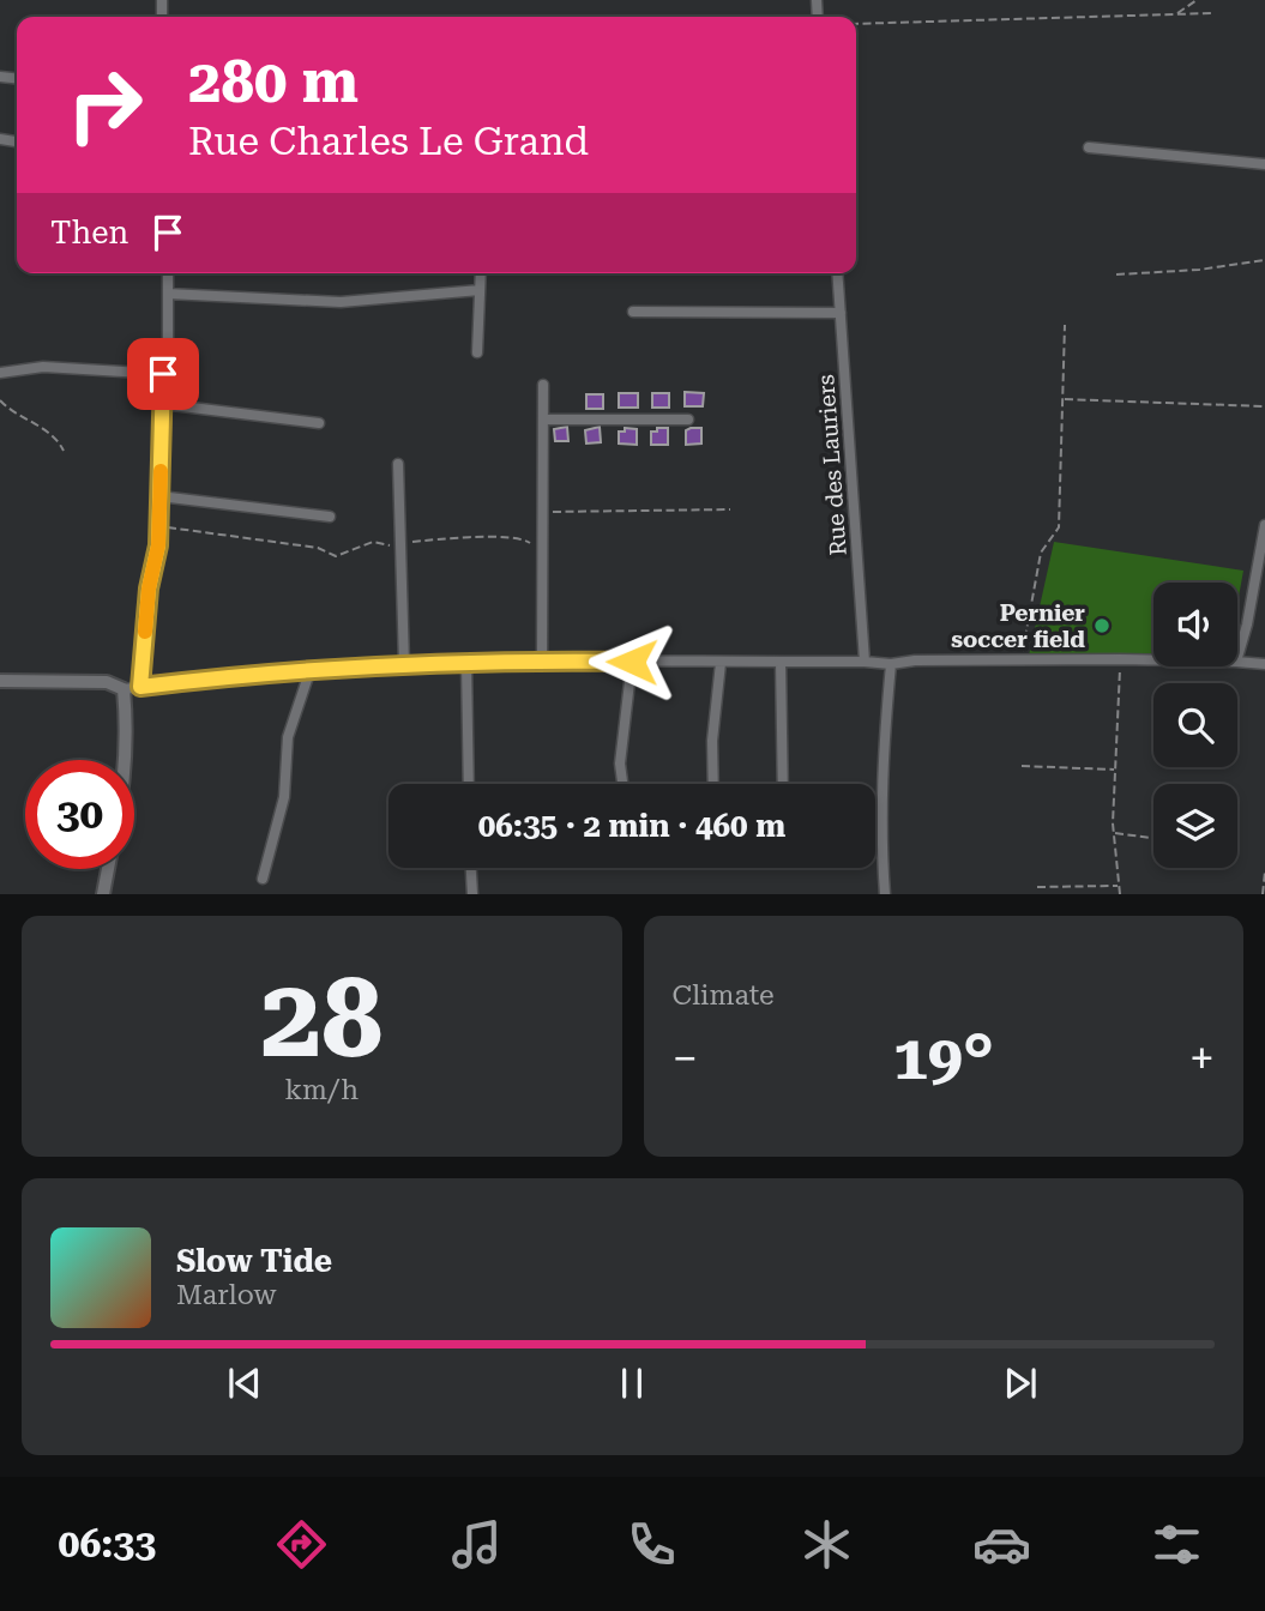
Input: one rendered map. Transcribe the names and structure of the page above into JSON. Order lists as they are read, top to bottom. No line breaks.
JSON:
{"streets":{"street":["Rue des Lauriers"]},"places":["Pernier soccer field"],"page":{"turn":["280 m","Rue Charles Le Grand"],"then":"Then","limit":"30","trip":"06:35 · 2 min · 460 m","tile":[["28","km/h"],"Climate"],"heat":["−","19°","+"],"song":["Slow Tide","Marlow"],"tabs":"06:33"}}
